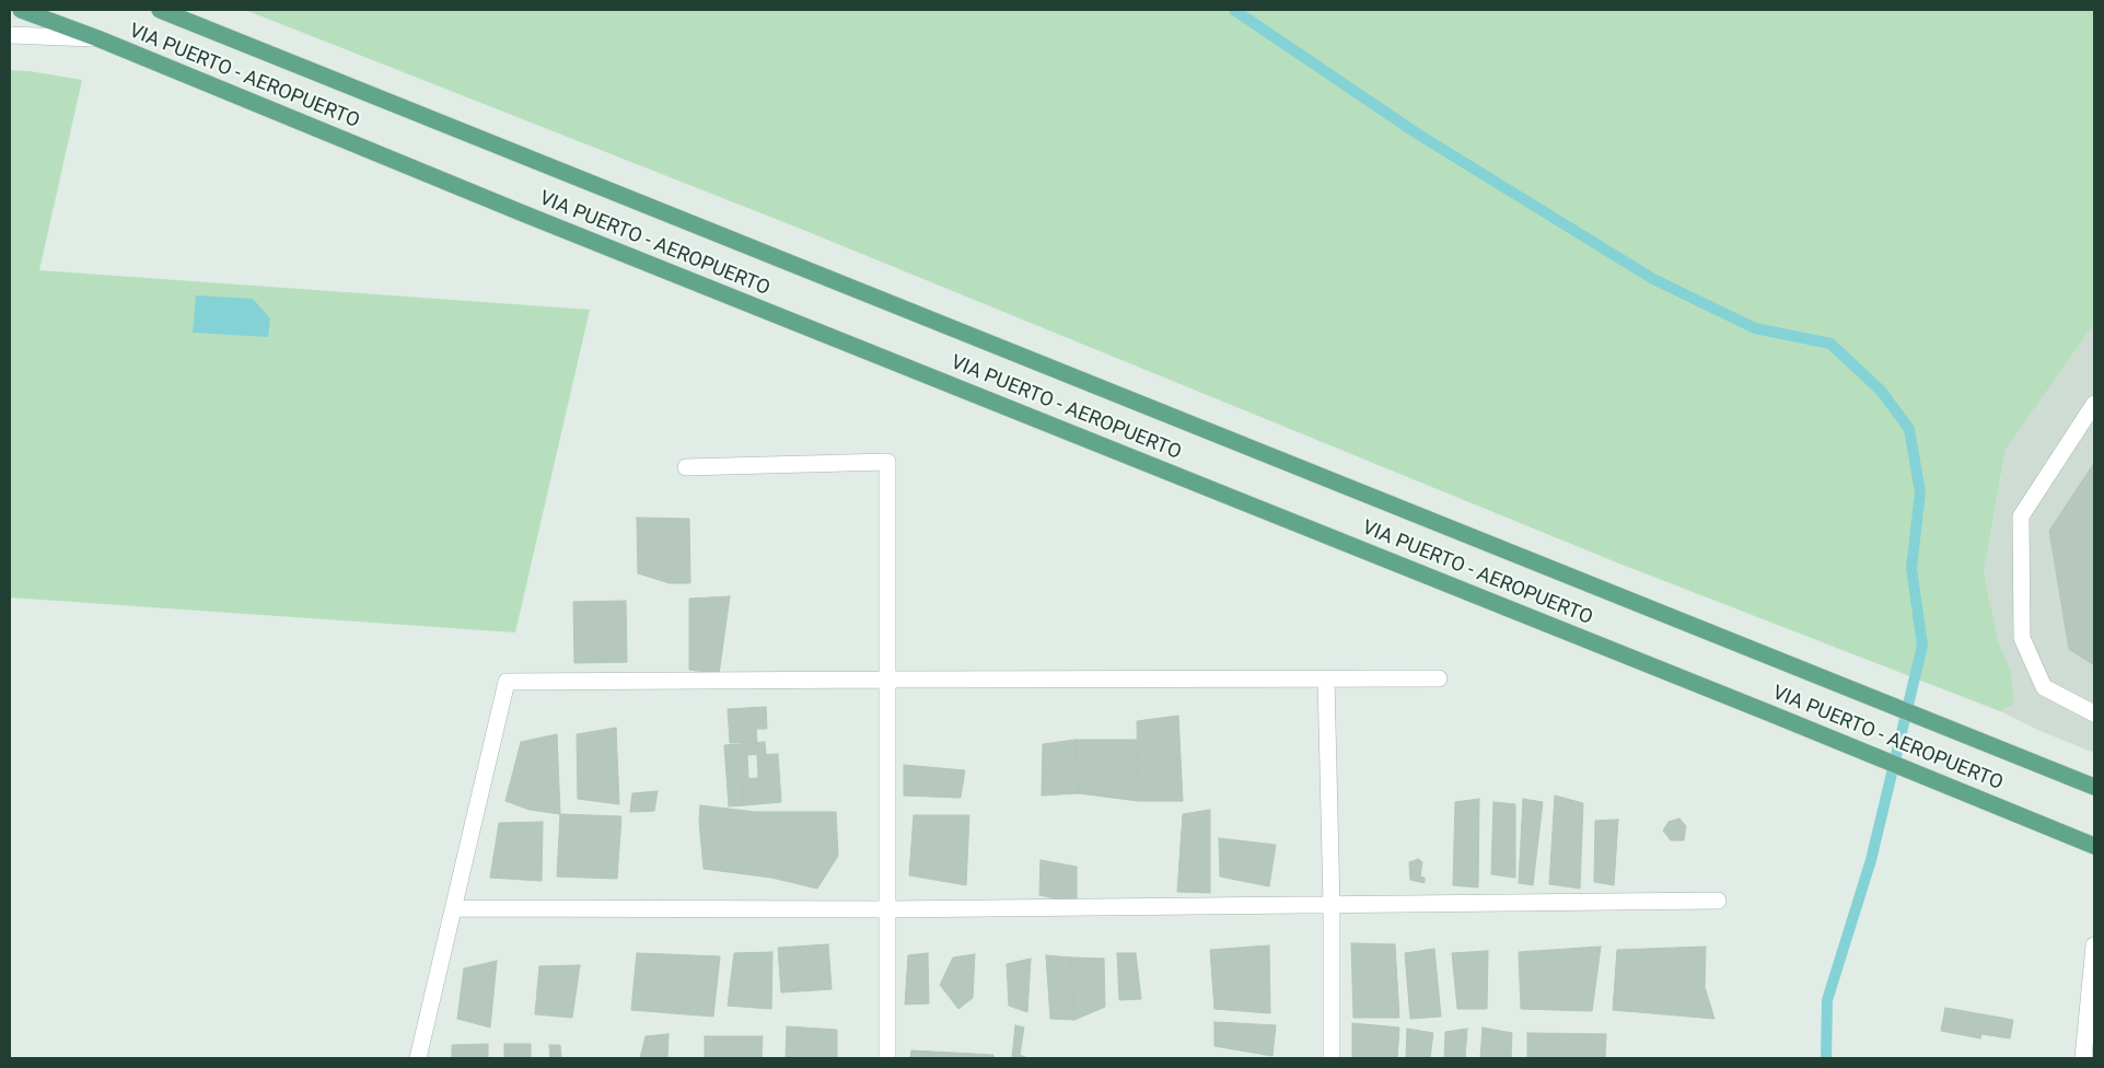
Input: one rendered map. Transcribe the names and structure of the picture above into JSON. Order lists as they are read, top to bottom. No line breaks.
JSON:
{"streets":{"main road":["VIA PUERTO - AEROPUERTO"]}}
